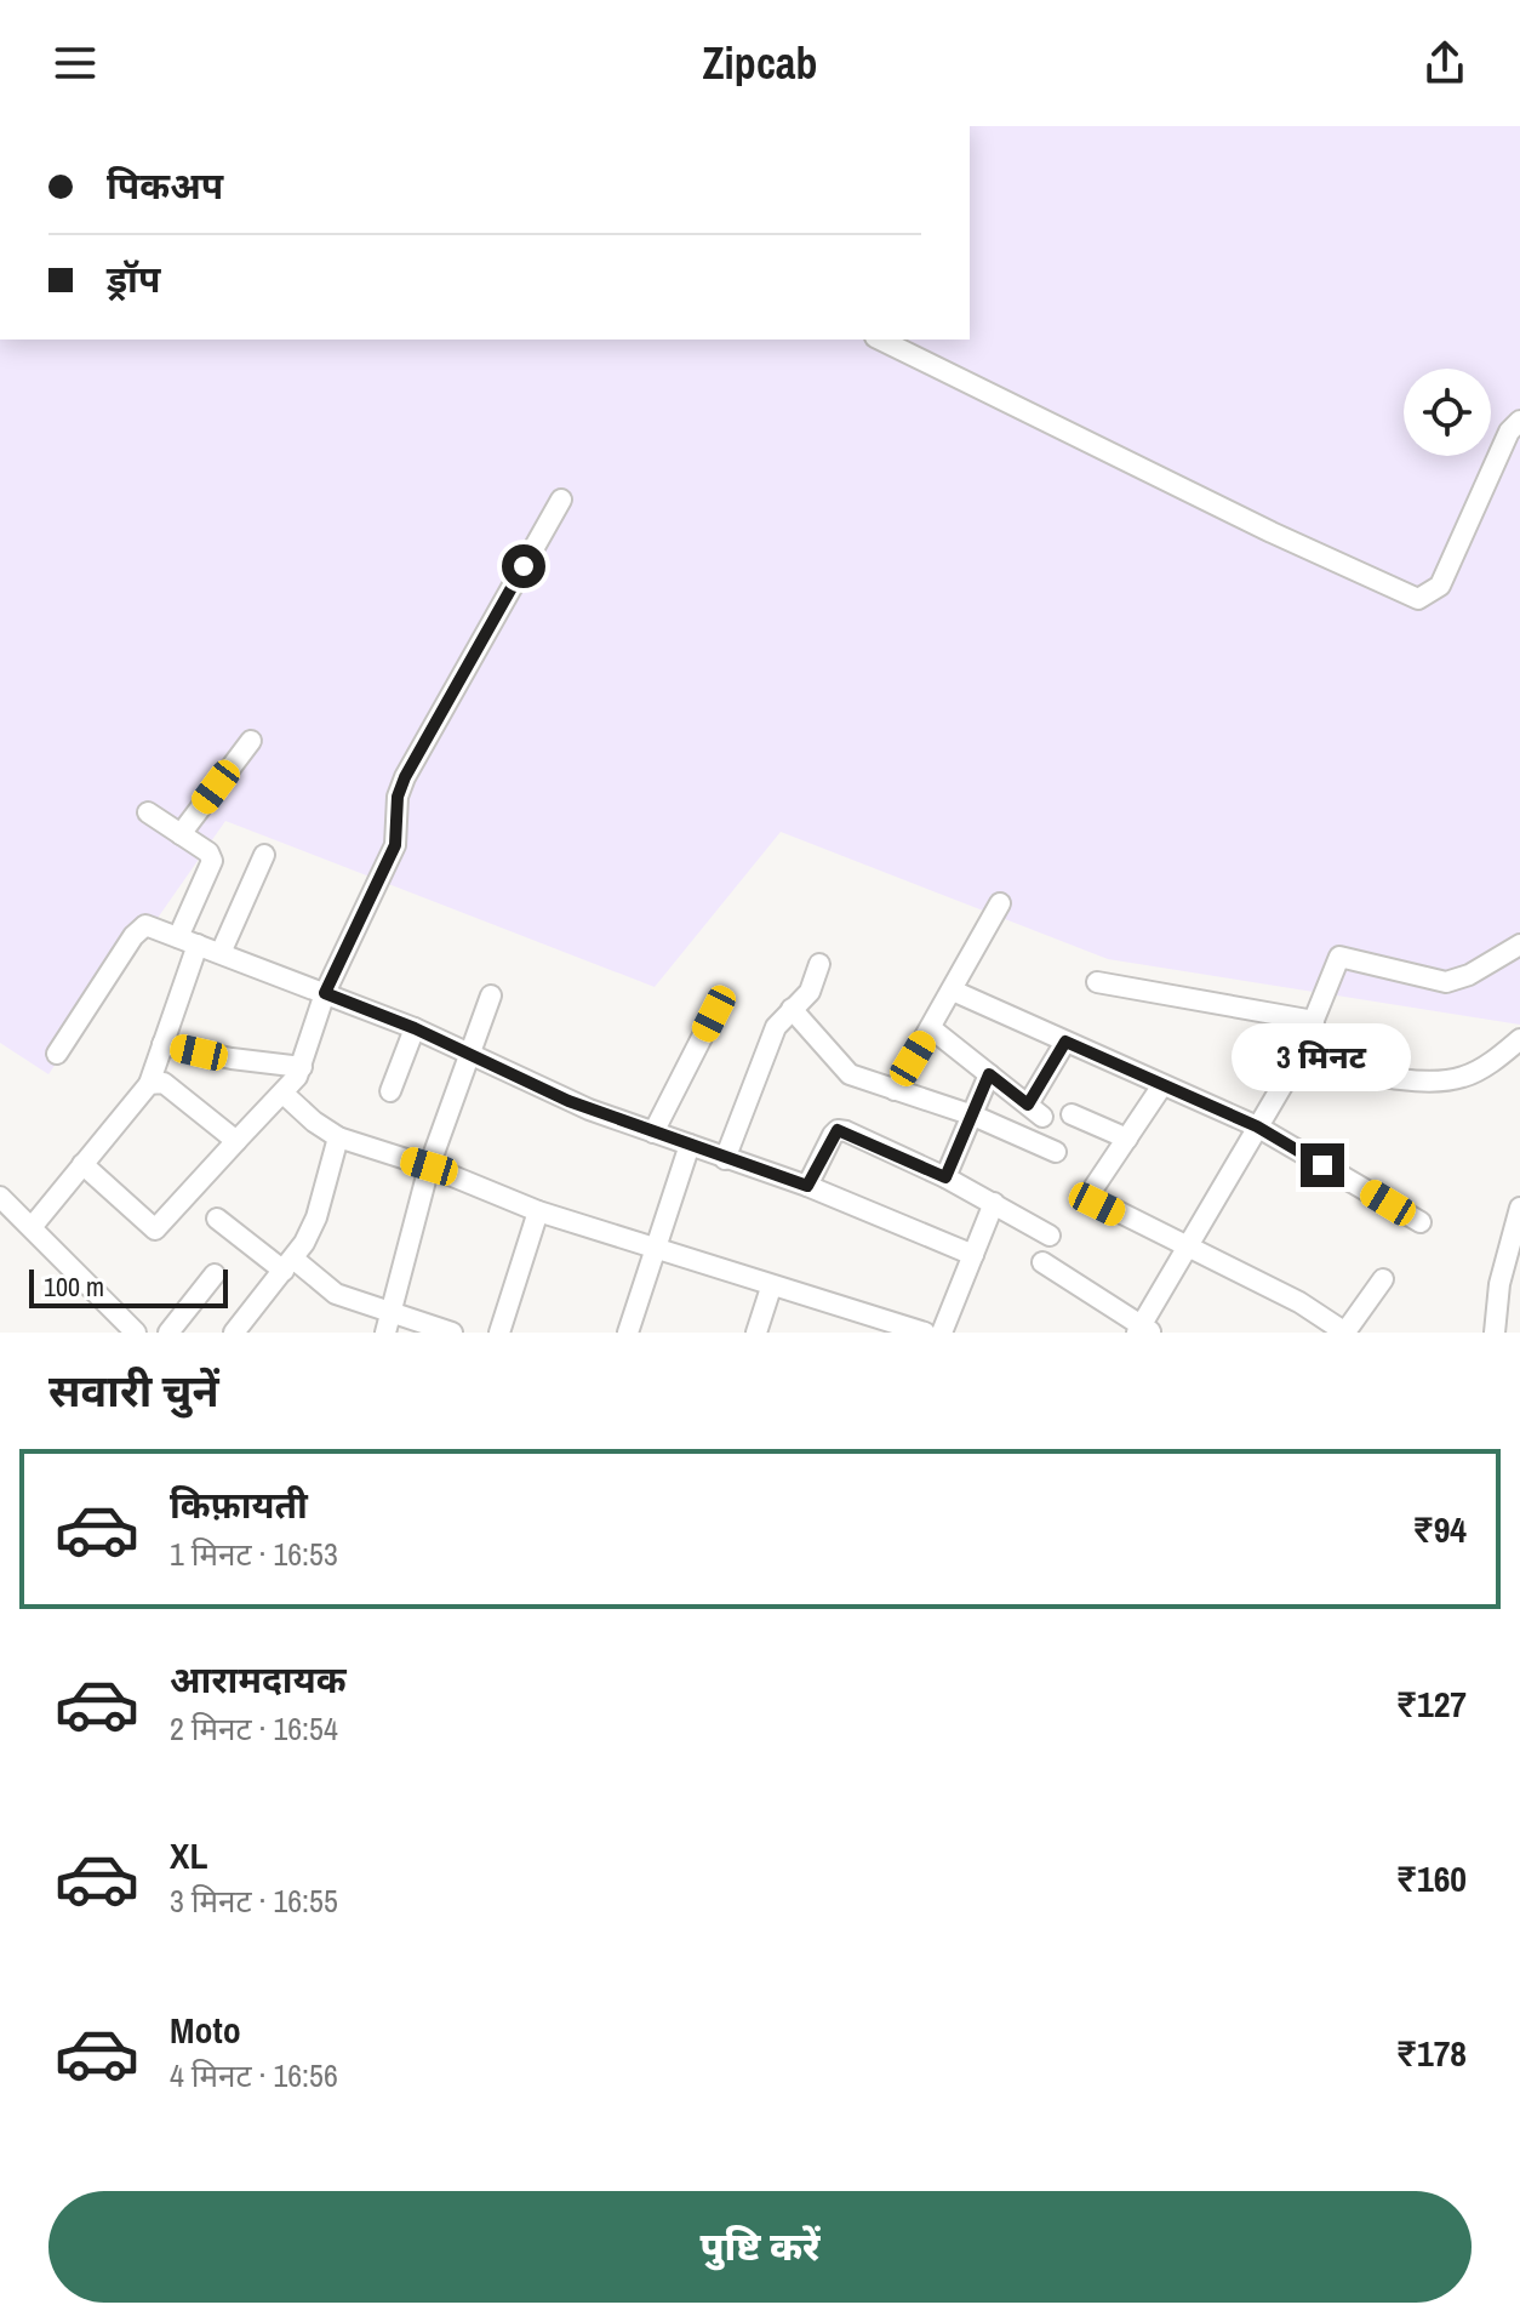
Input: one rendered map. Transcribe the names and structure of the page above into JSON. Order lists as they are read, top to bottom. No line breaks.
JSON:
{"scale_bar":"100 m","page":{"header":"Zipcab","banner":["पिकअप","ड्रॉप"],"bubble":"3 मिनट","scale":"100 m","heading":"सवारी चुनें","list":[{"name":"किफ़ायती","note":"1 मिनट · 16:53","value":"₹94"},{"name":"आरामदायक","note":"2 मिनट · 16:54","value":"₹127"},{"name":"XL","note":"3 मिनट · 16:55","value":"₹160"},{"name":"Moto","note":"4 मिनट · 16:56","value":"₹178"}],"buttons":"पुष्टि करें"}}
